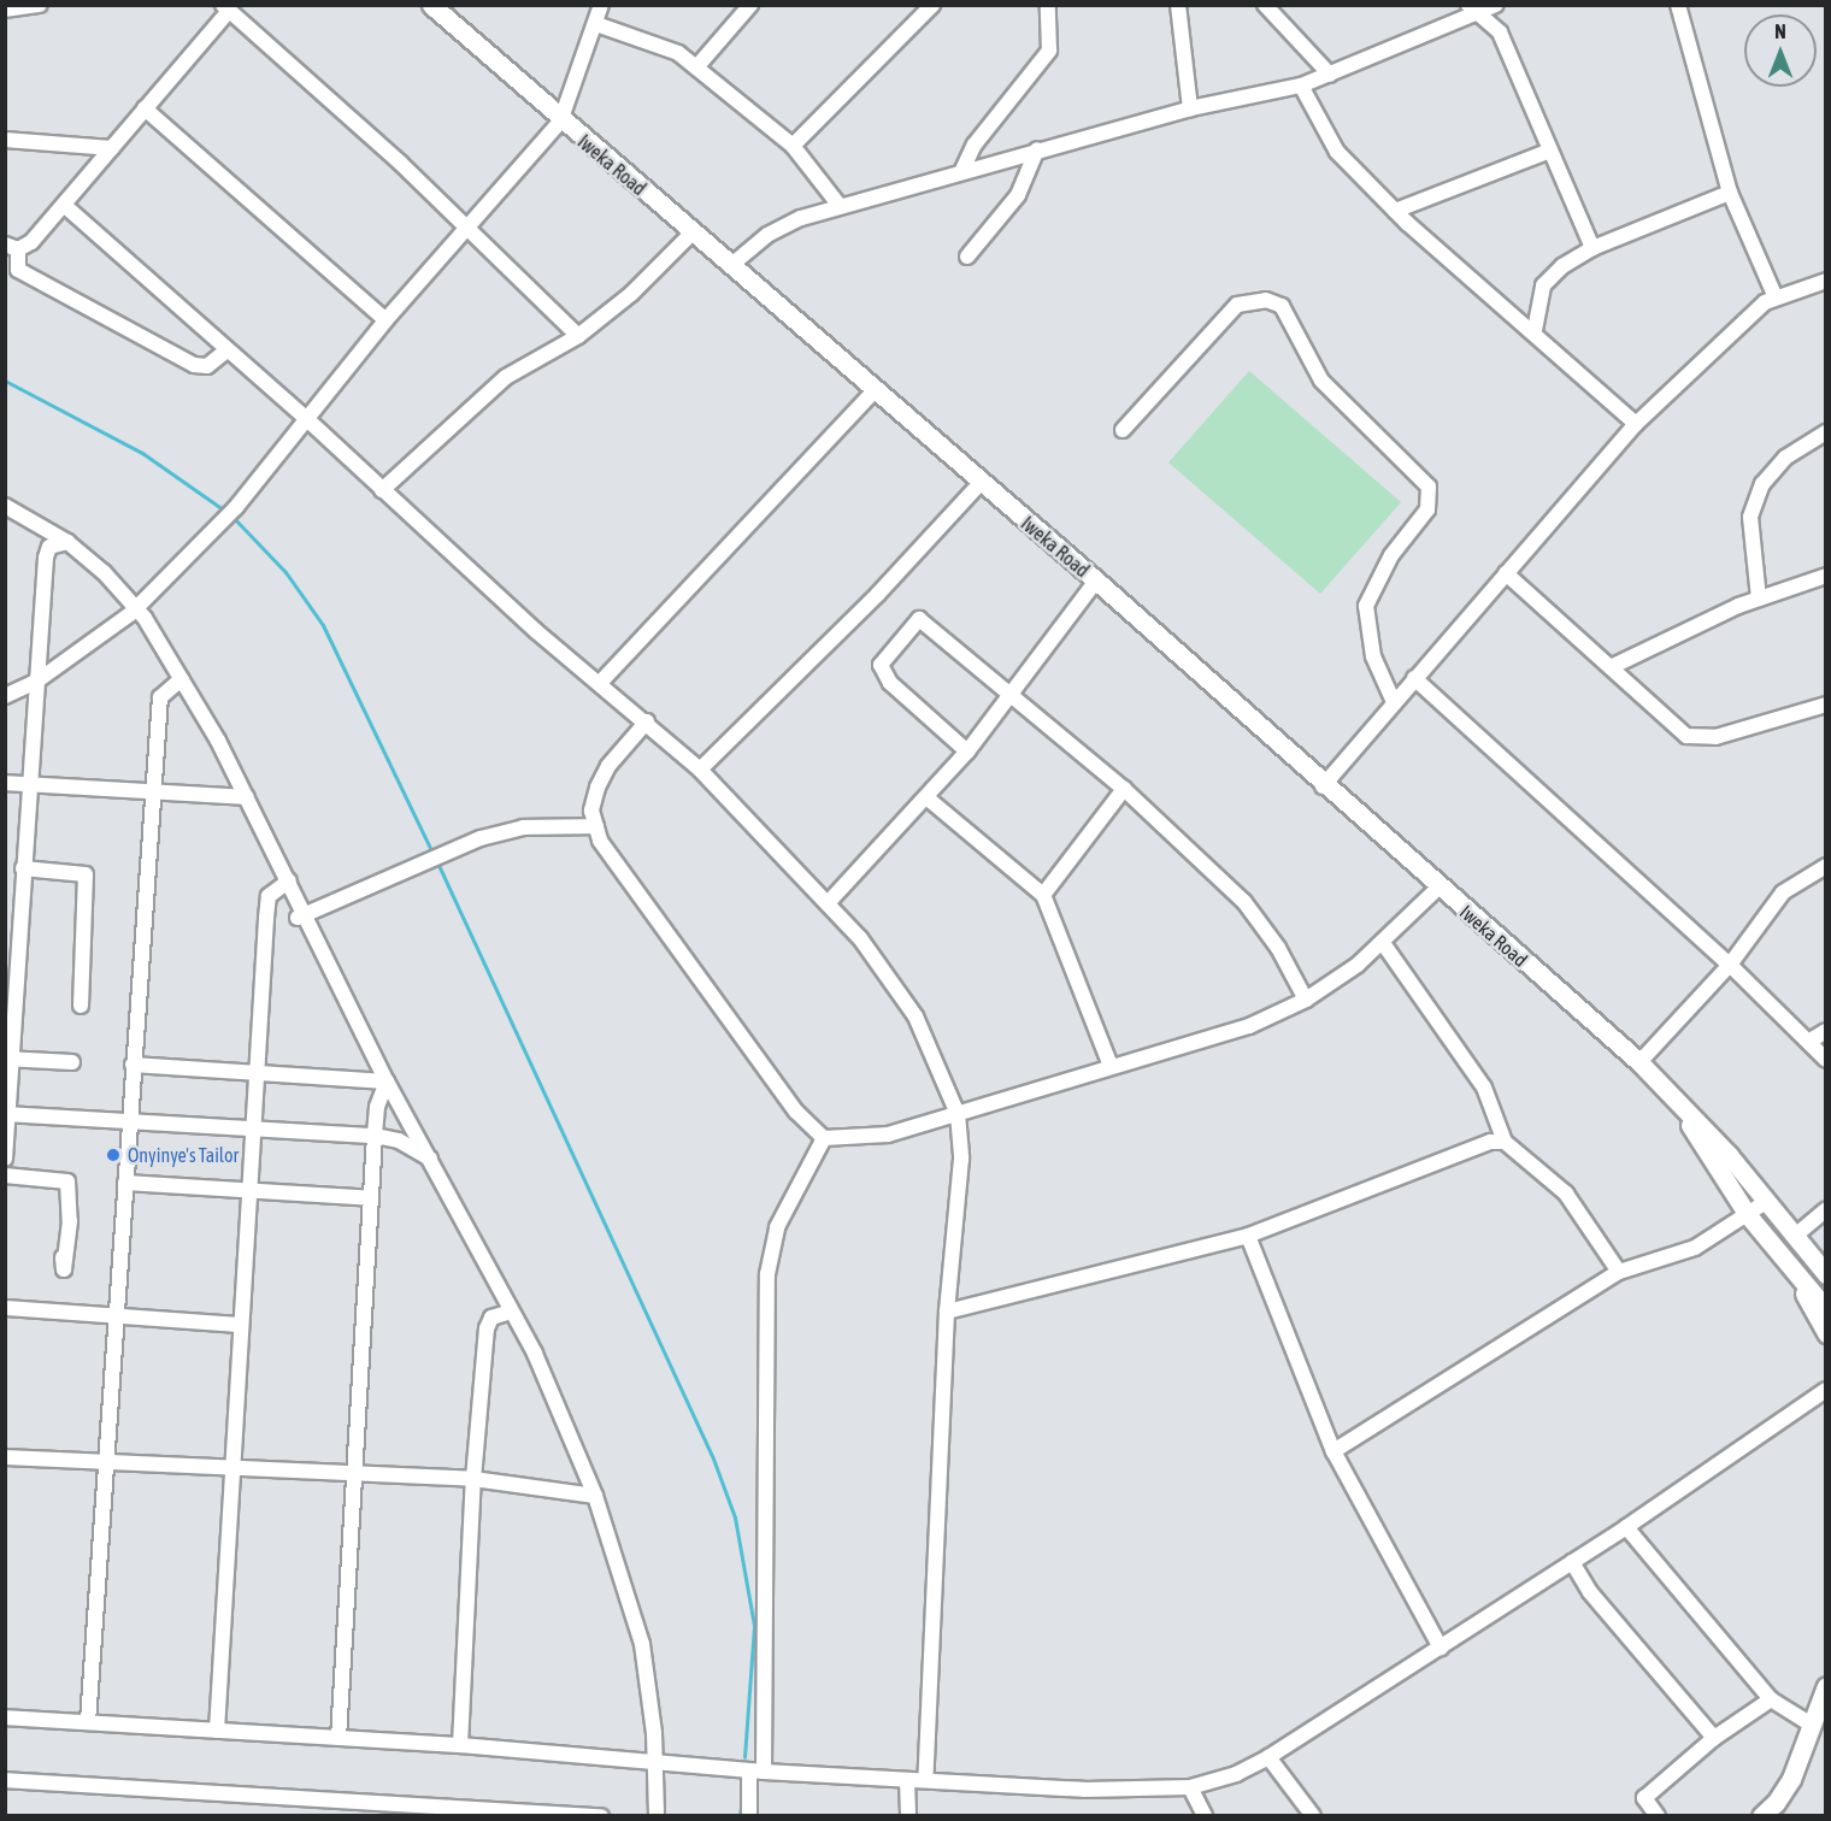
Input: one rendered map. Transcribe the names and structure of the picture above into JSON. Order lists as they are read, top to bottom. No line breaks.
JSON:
{"streets":{"main road":["Iweka Road"]},"places":["Onyinye's Tailor"],"north":"top"}
